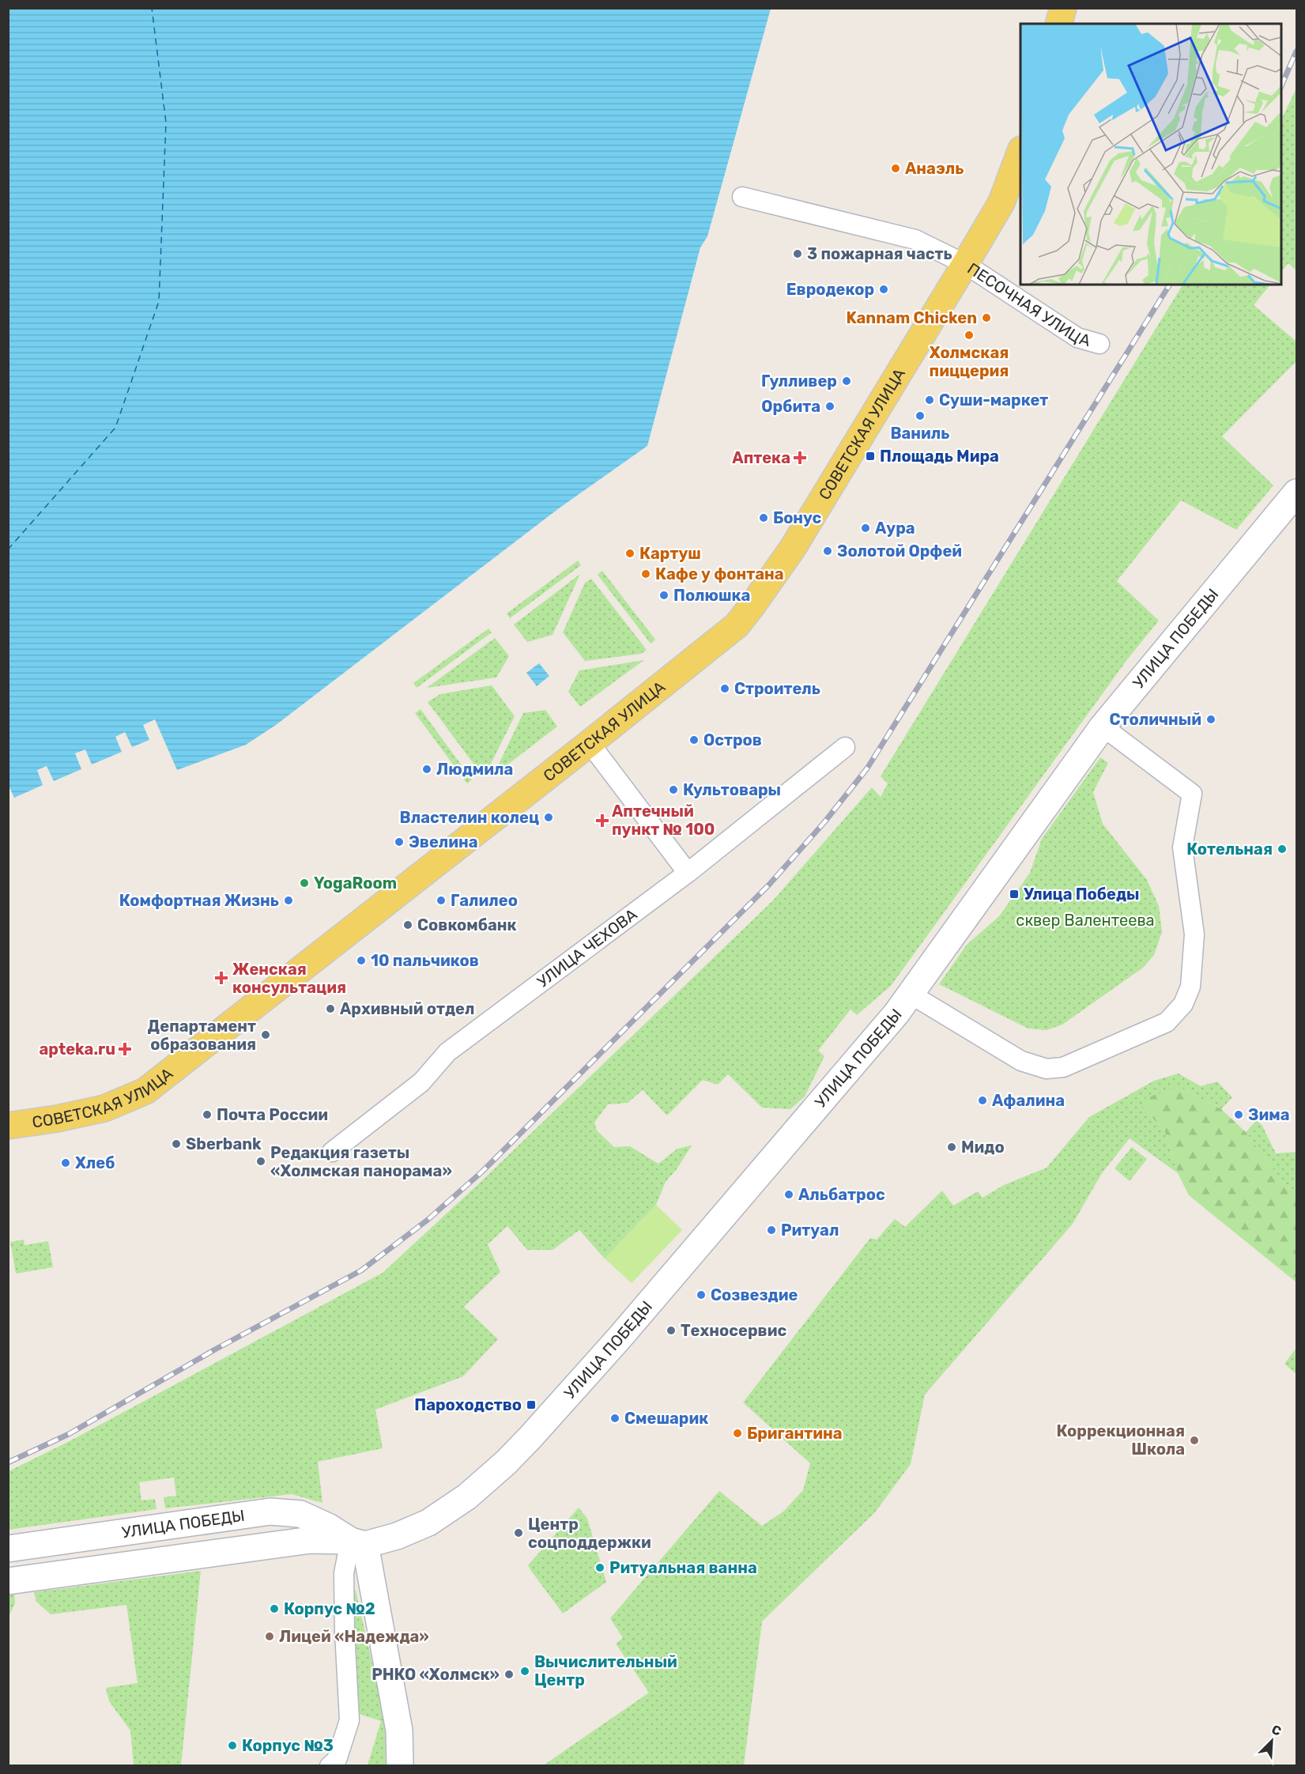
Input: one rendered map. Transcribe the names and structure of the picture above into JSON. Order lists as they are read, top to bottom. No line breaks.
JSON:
{"streets":{"main road":["СОВЕТСКАЯ УЛИЦА","УЛИЦА ПОБЕДЫ"],"street":["ПЕСОЧНАЯ УЛИЦА","УЛИЦА ЧЕХОВА"]},"crossings":[["ПЕСОЧНАЯ УЛИЦА","СОВЕТСКАЯ УЛИЦА"]],"parks":["сквер Валентеева"],"places":{"other":["Анаэль","3 пожарная часть","Евродекор","Kannam Chicken","Холмская пиццерия","Гулливер","Суши-маркет","Орбита","Ваниль","Бонус","Аура","Золотой Орфей","Картуш","Кафе у фонтана","Полюшка","Строитель","Столичный","Остров","Людмила","Культовары","Властелин колец","Эвелина","Котельная","YogaRoom","Комфортная Жизнь","Галилео","Совкомбанк","10 пальчиков","Архивный отдел","Департамент образования","Афалина","Почта России","Зима","Sberbank","Мидо","Редакция газеты «Холмская панорама»","Хлеб","Альбатрос","Ритуал","Созвездие","Техносервис","Смешарик","Бригантина","Коррекционная Школа","Центр соцподдержки","Ритуальная ванна","Корпус №2","Лицей «Надежда»","Вычислительный Центр","РНКО «Холмск»","Корпус №3"],"transit":["Площадь Мира","Улица Победы","Пароходство"],"health":["Аптека","Аптечный пункт № 100","Женская консультация","apteka.ru"]},"north":"top right"}
